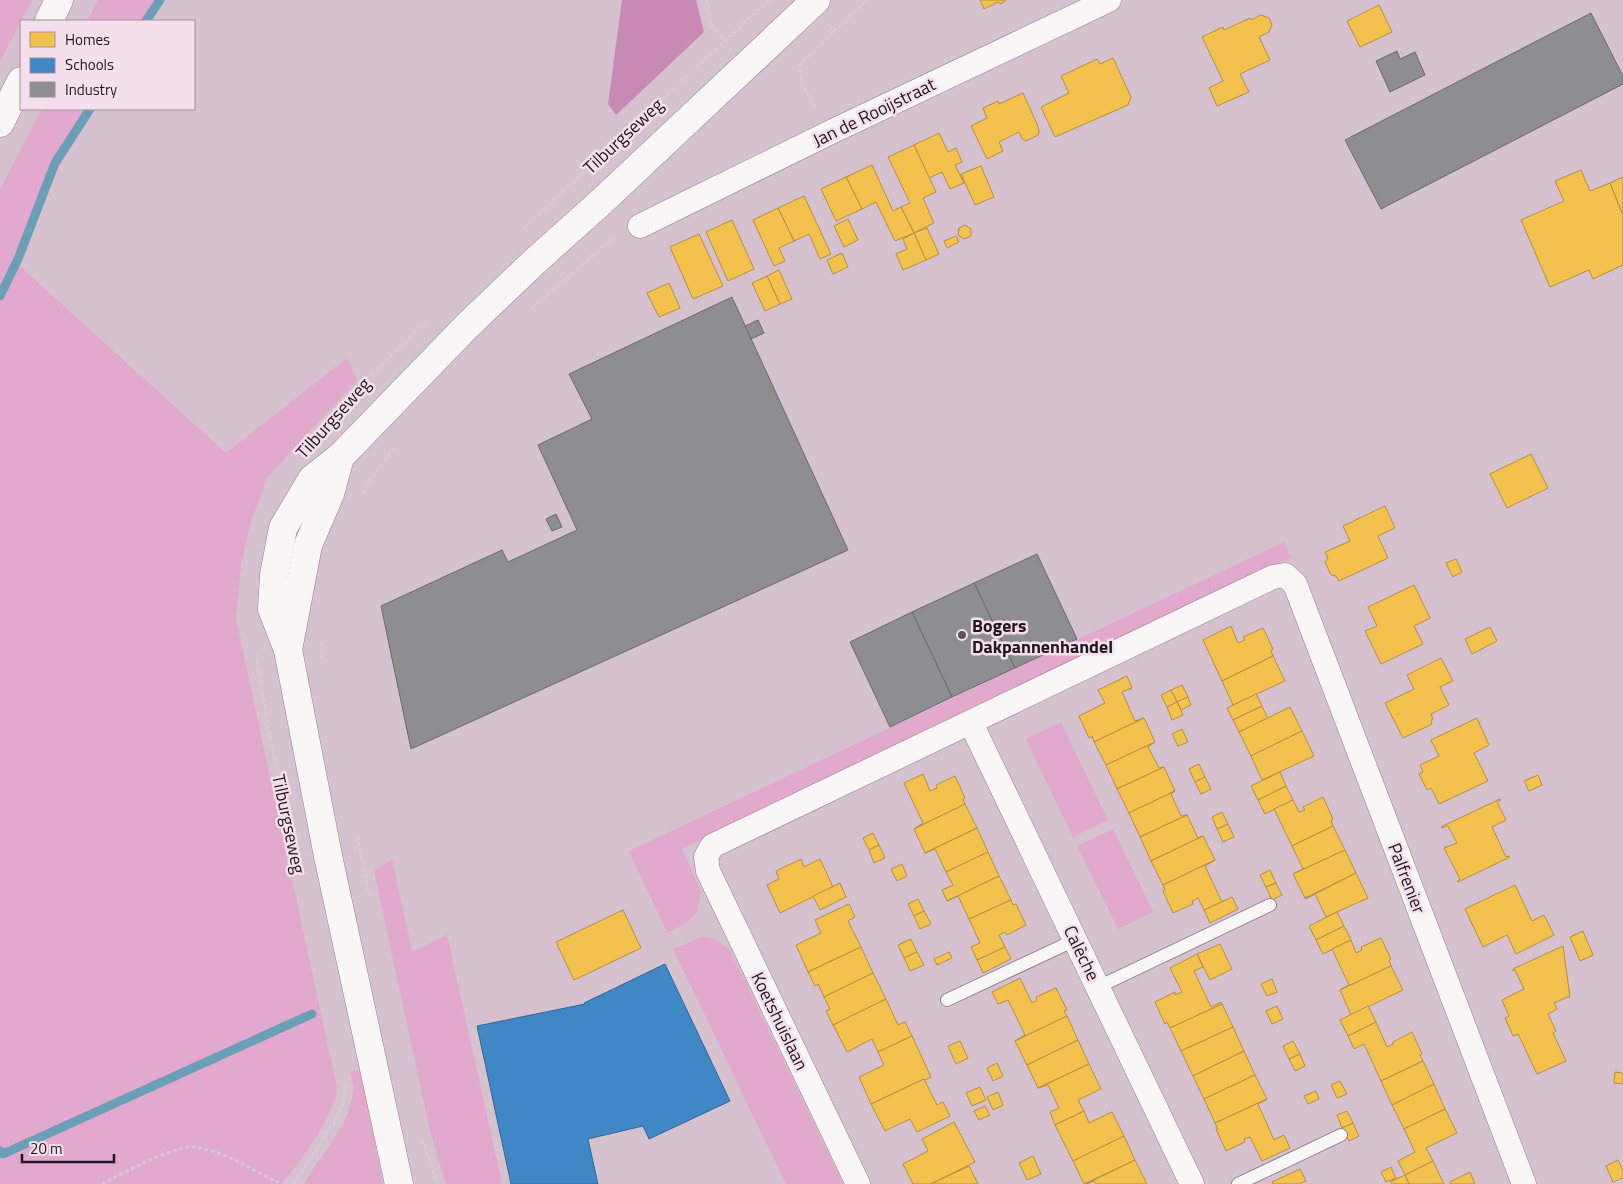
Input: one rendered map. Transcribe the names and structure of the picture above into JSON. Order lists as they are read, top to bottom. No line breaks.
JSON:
{"streets":{"main road":["Tilburgseweg"],"street":["Jan de Rooijstraat","Palfrenier","Calèche","Koetshuislaan"]},"crossings":[["Palfrenier","Calèche"],["Palfrenier","Koetshuislaan"],["Calèche","Koetshuislaan"]],"places":["Bogers Dakpannenhandel"],"legend":["Homes","Schools","Industry"],"scale_bar":"20 m"}
